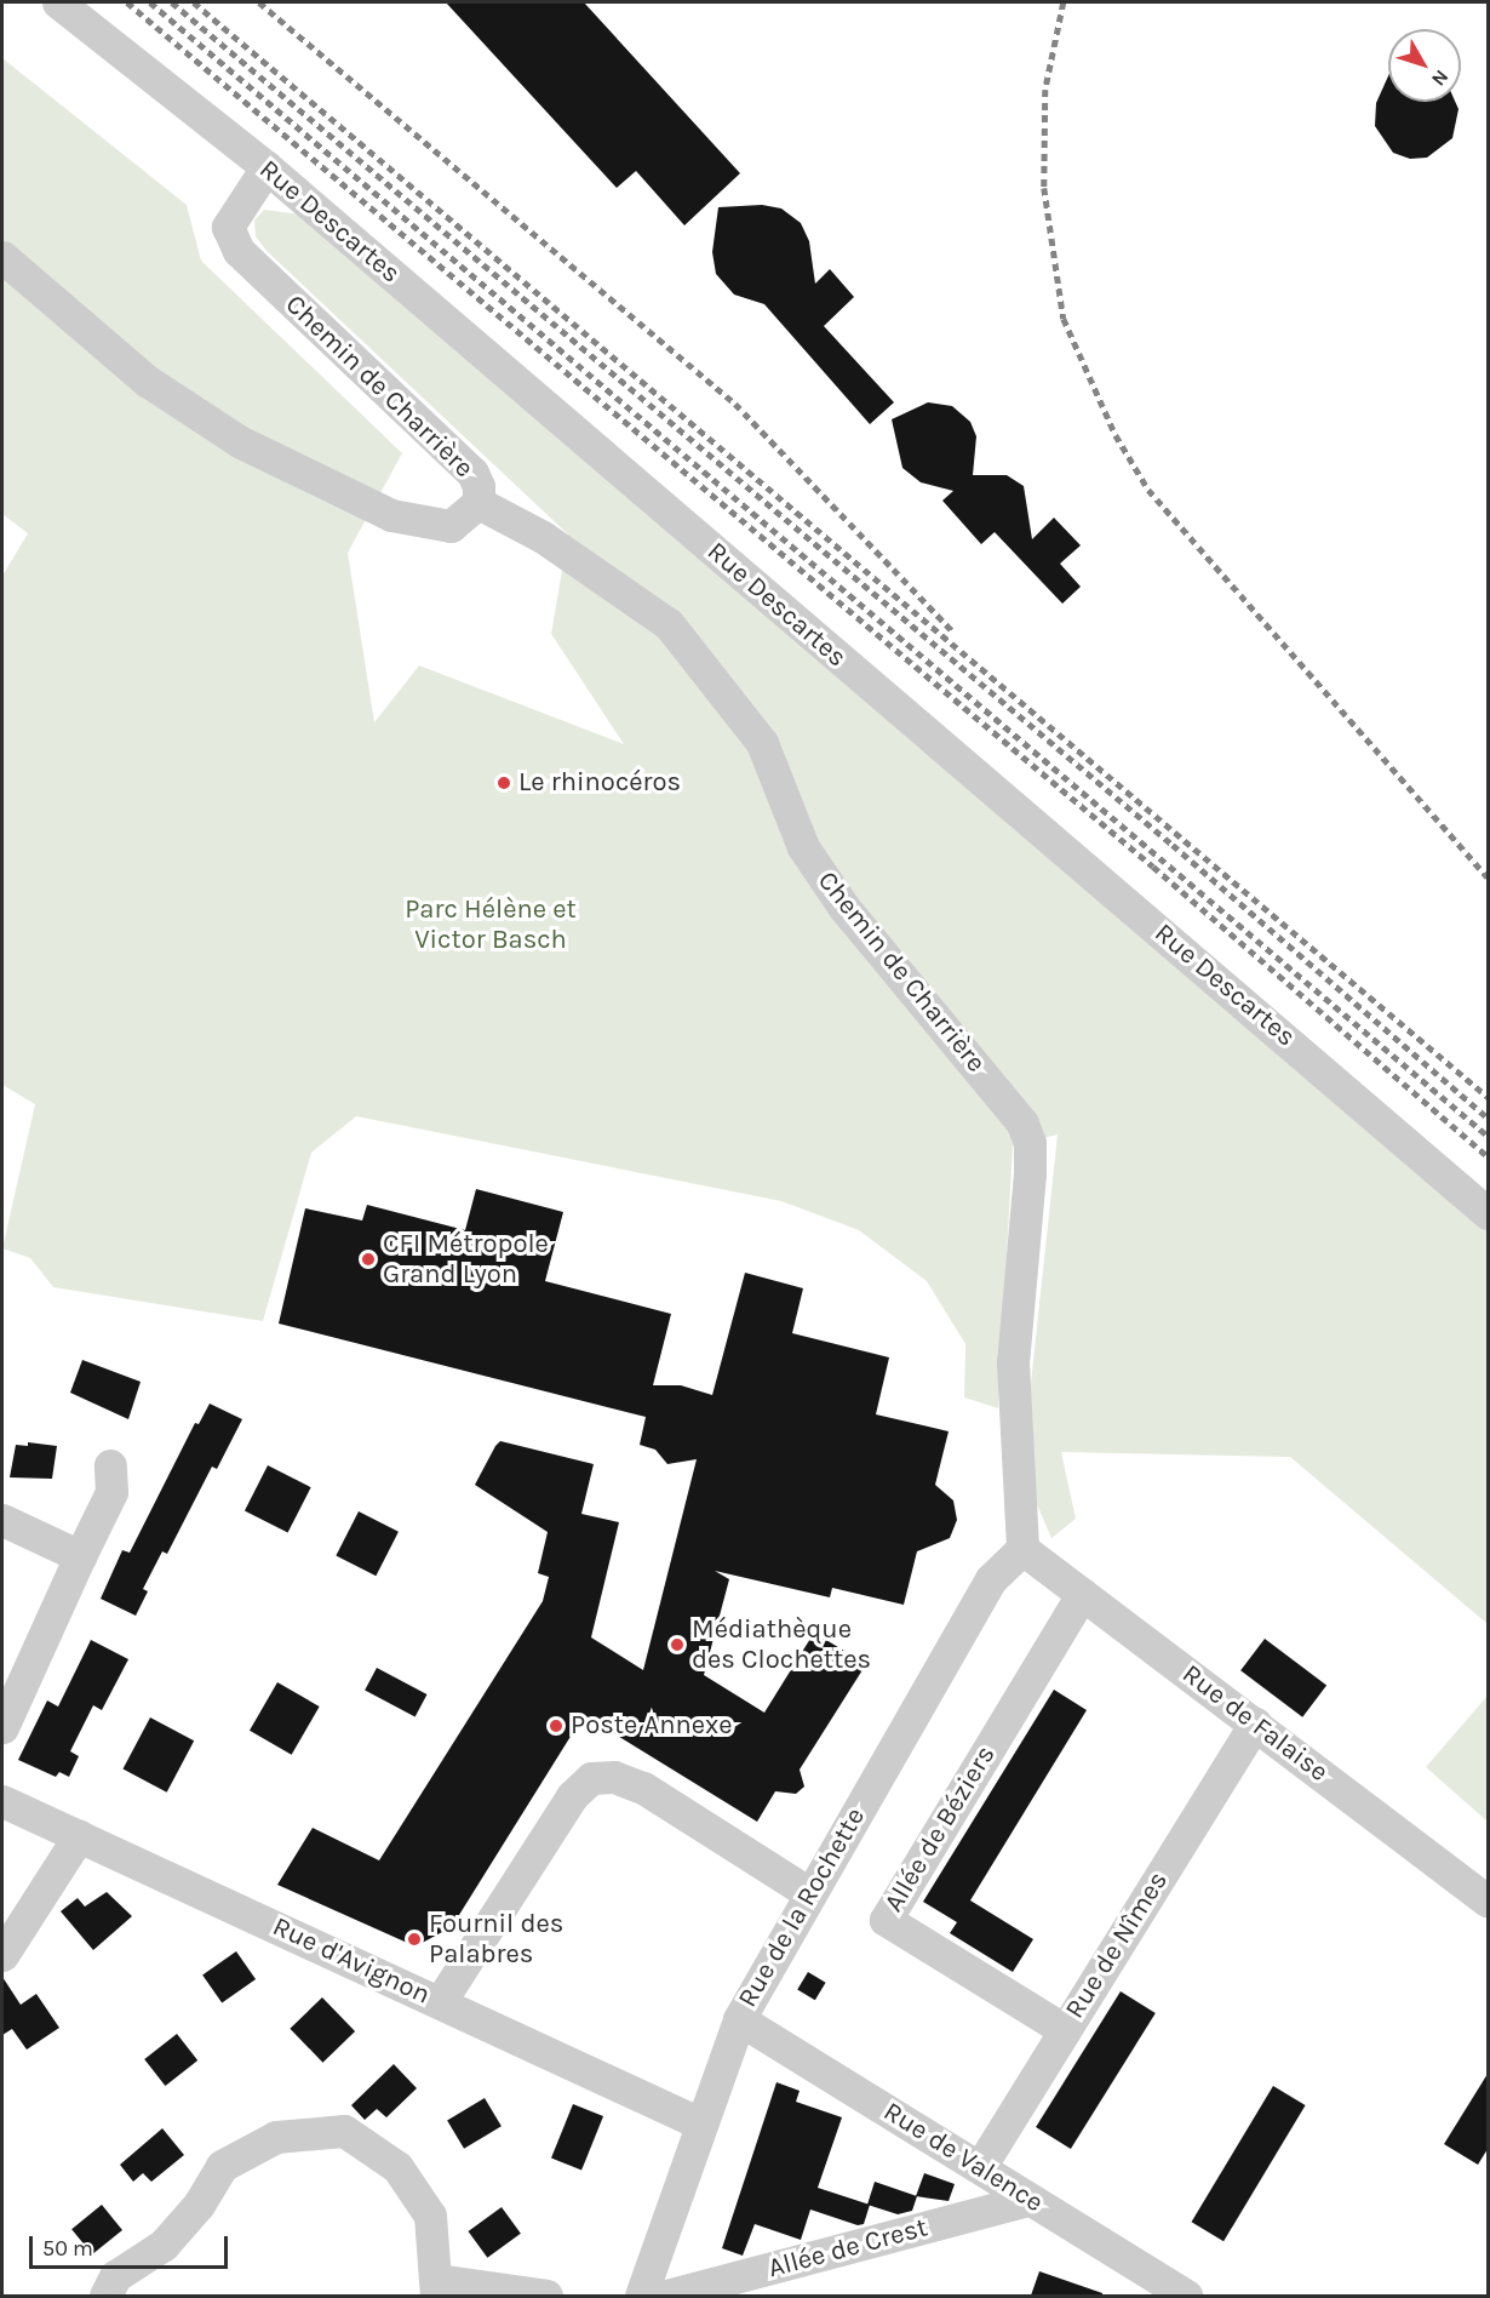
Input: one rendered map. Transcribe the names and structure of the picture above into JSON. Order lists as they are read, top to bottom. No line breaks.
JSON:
{"streets":{"street":["Rue Descartes","Chemin de Charrière","Rue de Falaise","Allée de Béziers","Rue de la Rochette","Rue de Nîmes","Rue d'Avignon","Rue de Valence","Allée de Crest"]},"crossings":[["Rue Descartes","Chemin de Charrière"],["Chemin de Charrière","Rue de Falaise"],["Chemin de Charrière","Rue de la Rochette"],["Rue de Falaise","Allée de Béziers"],["Rue de Falaise","Rue de la Rochette"],["Rue de Falaise","Rue de Nîmes"],["Allée de Béziers","Rue de Nîmes"],["Rue de la Rochette","Rue d'Avignon"],["Rue de la Rochette","Rue de Valence"],["Rue de Nîmes","Rue de Valence"],["Rue de Valence","Allée de Crest"]],"parks":["Parc Hélène et Victor Basch"],"places":["Le rhinocéros","CFI Métropole Grand Lyon","Médiathèque des Clochettes","Poste Annexe","Fournil des Palabres"],"scale_bar":"50 m","north":"bottom right"}
